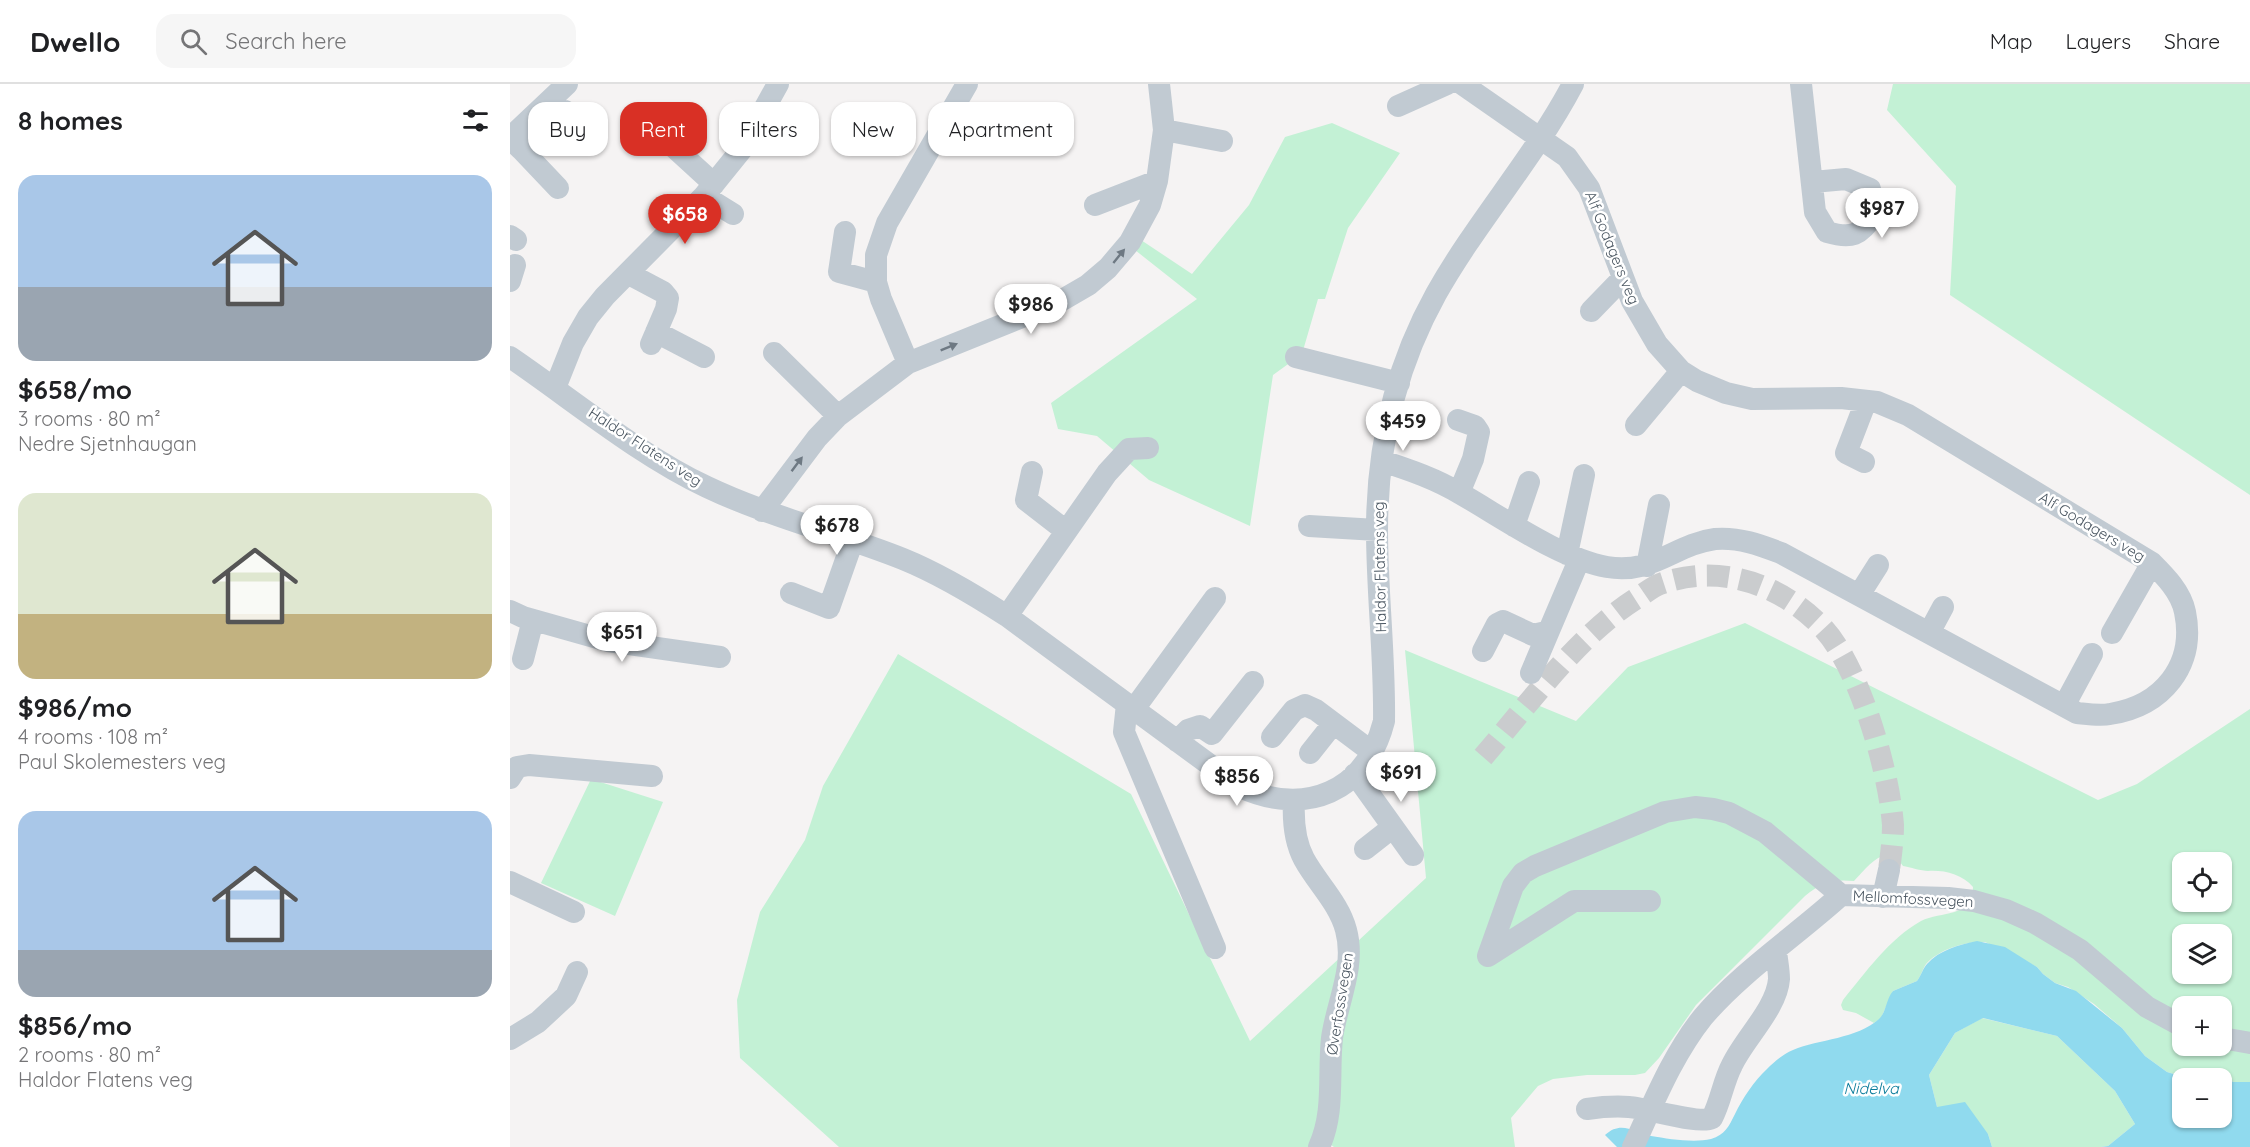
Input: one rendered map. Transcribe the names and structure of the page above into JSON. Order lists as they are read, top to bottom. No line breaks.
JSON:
{"streets":{"street":["Alf Godagers veg","Haldor Flatens veg","Mellomfossvegen","Øverfossvegen"]},"crossings":[["Alf Godagers veg","Haldor Flatens veg"],["Haldor Flatens veg","Øverfossvegen"]],"water":["Nidelva"],"page":{"header":"Dwello","search":"Search here","nav":["Map","Layers","Share"],"heading":"8 homes","chip":["Buy","Rent","Filters","New","Apartment"],"list":[{"name":"$658/mo","note":"3 rooms · 80 m² · Nedre Sjetnhaugan"},{"name":"$986/mo","note":"4 rooms · 108 m² · Paul Skolemesters veg"},{"name":"$856/mo","note":"2 rooms · 80 m² · Haldor Flatens veg"}],"price":["$987","$658","$986","$459","$678","$651","$691","$856"],"map_buttons":["+","−"]}}
